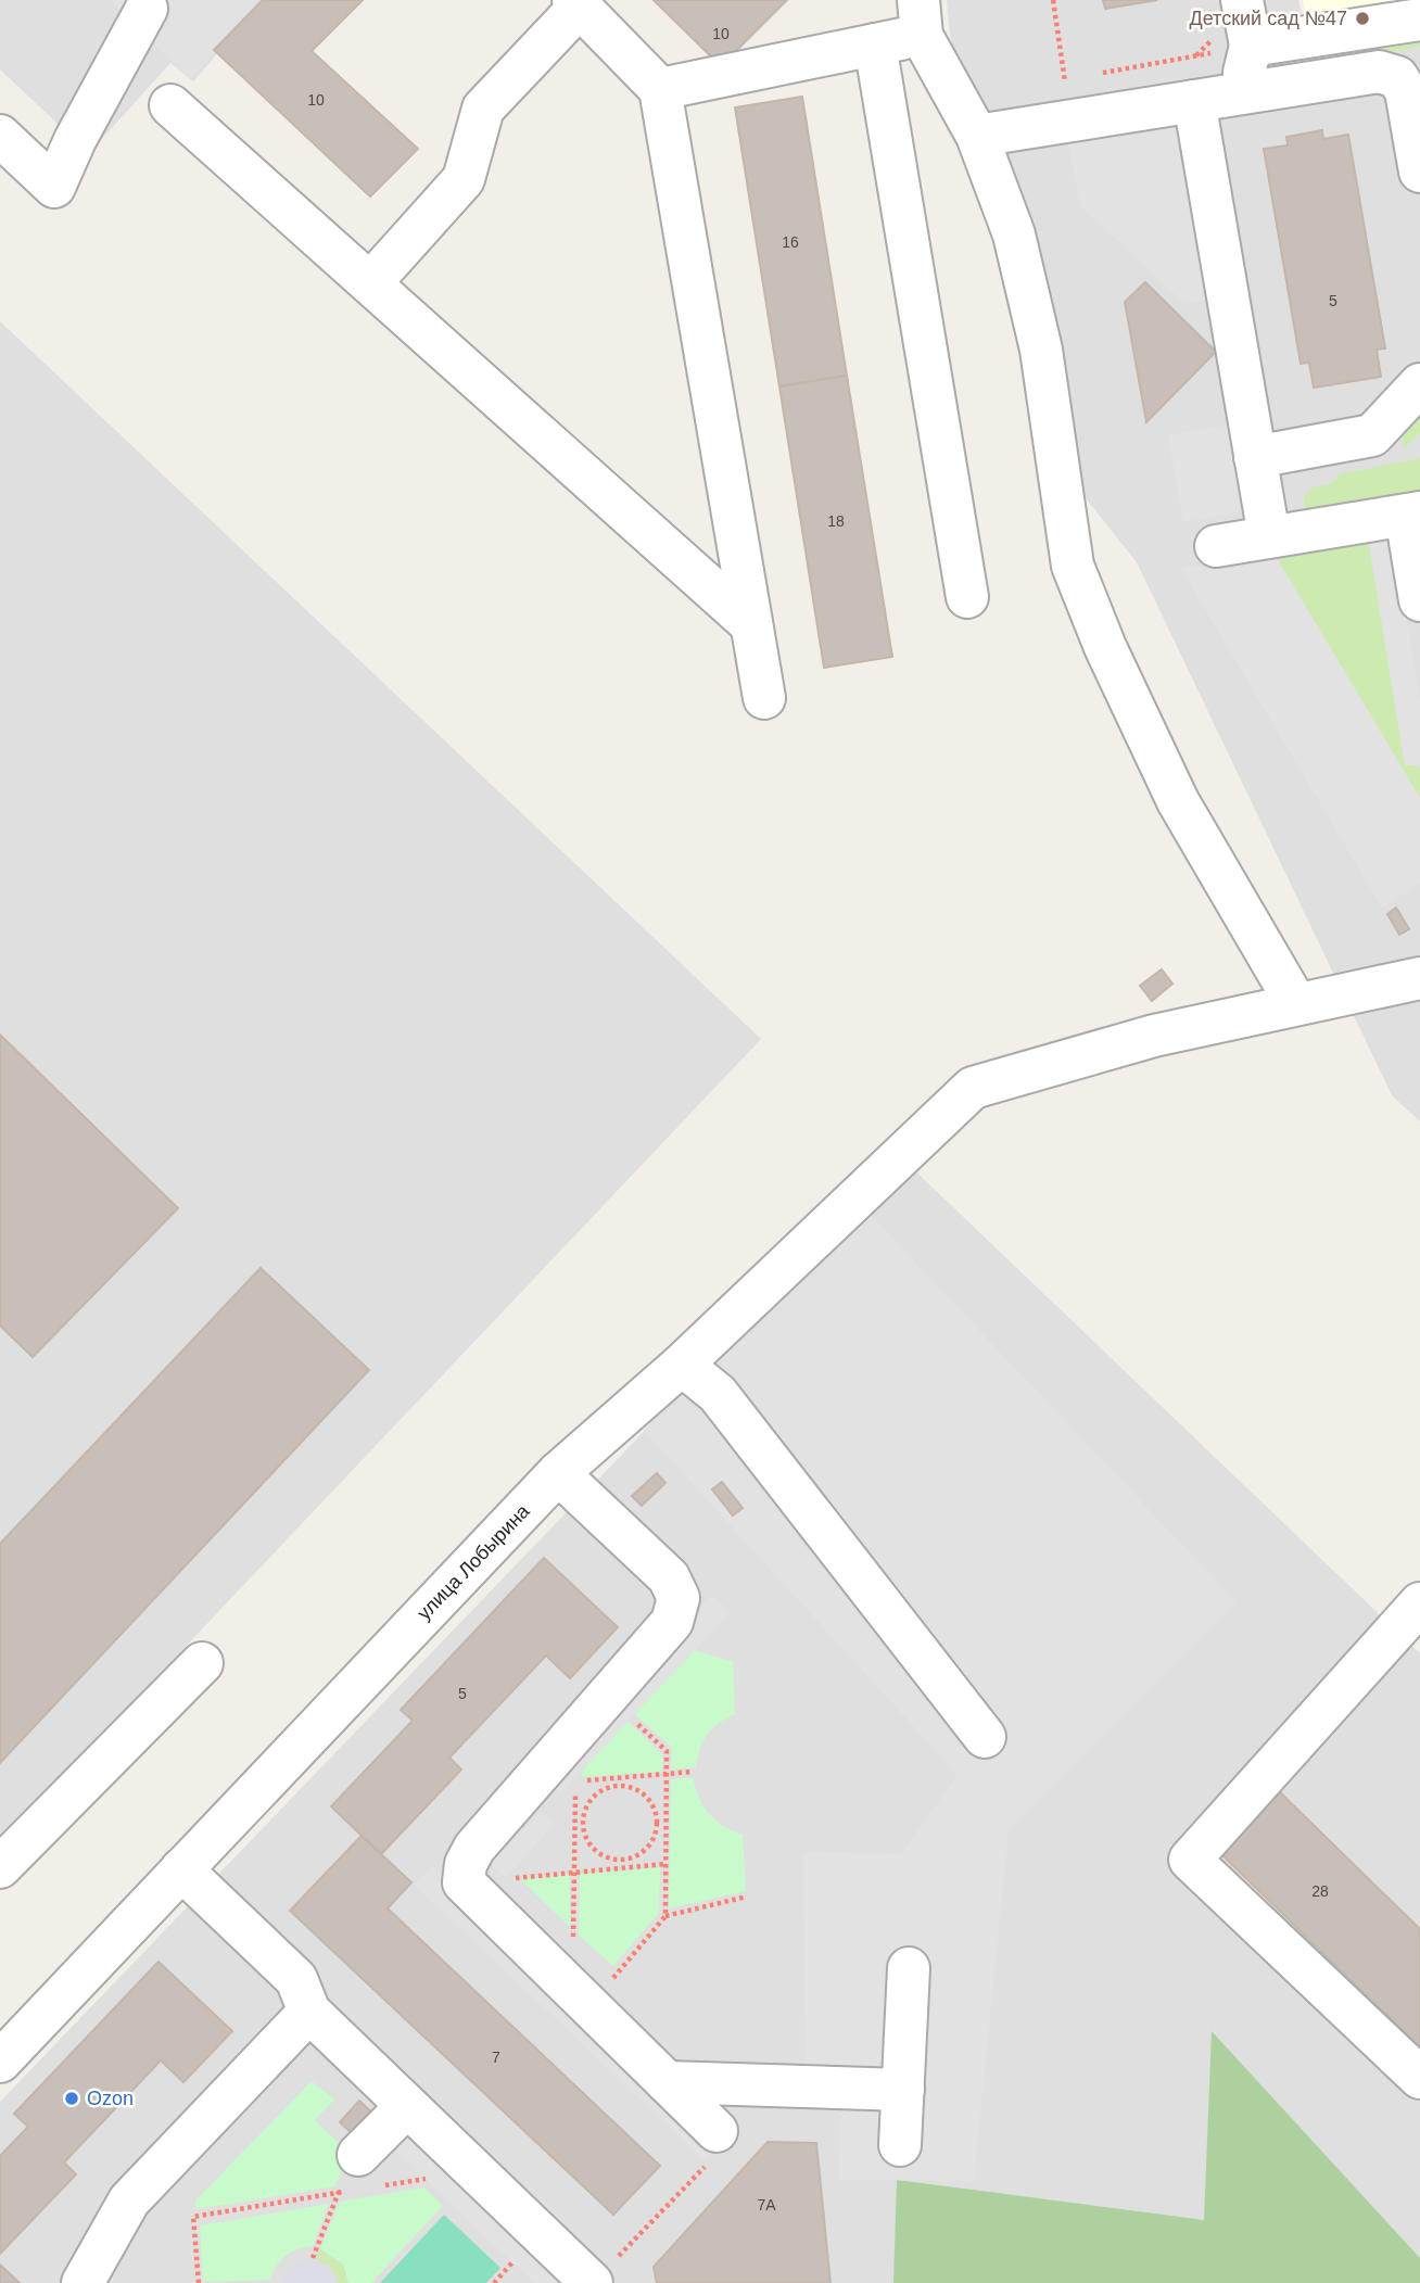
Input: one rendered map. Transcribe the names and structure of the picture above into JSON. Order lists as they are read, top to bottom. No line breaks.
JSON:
{"streets":{"street":["улица Лобырина"]},"places":["Детский сад №47","Ozon"],"house_numbers":["10","10","16","5","18","5","28","7","7А"]}
